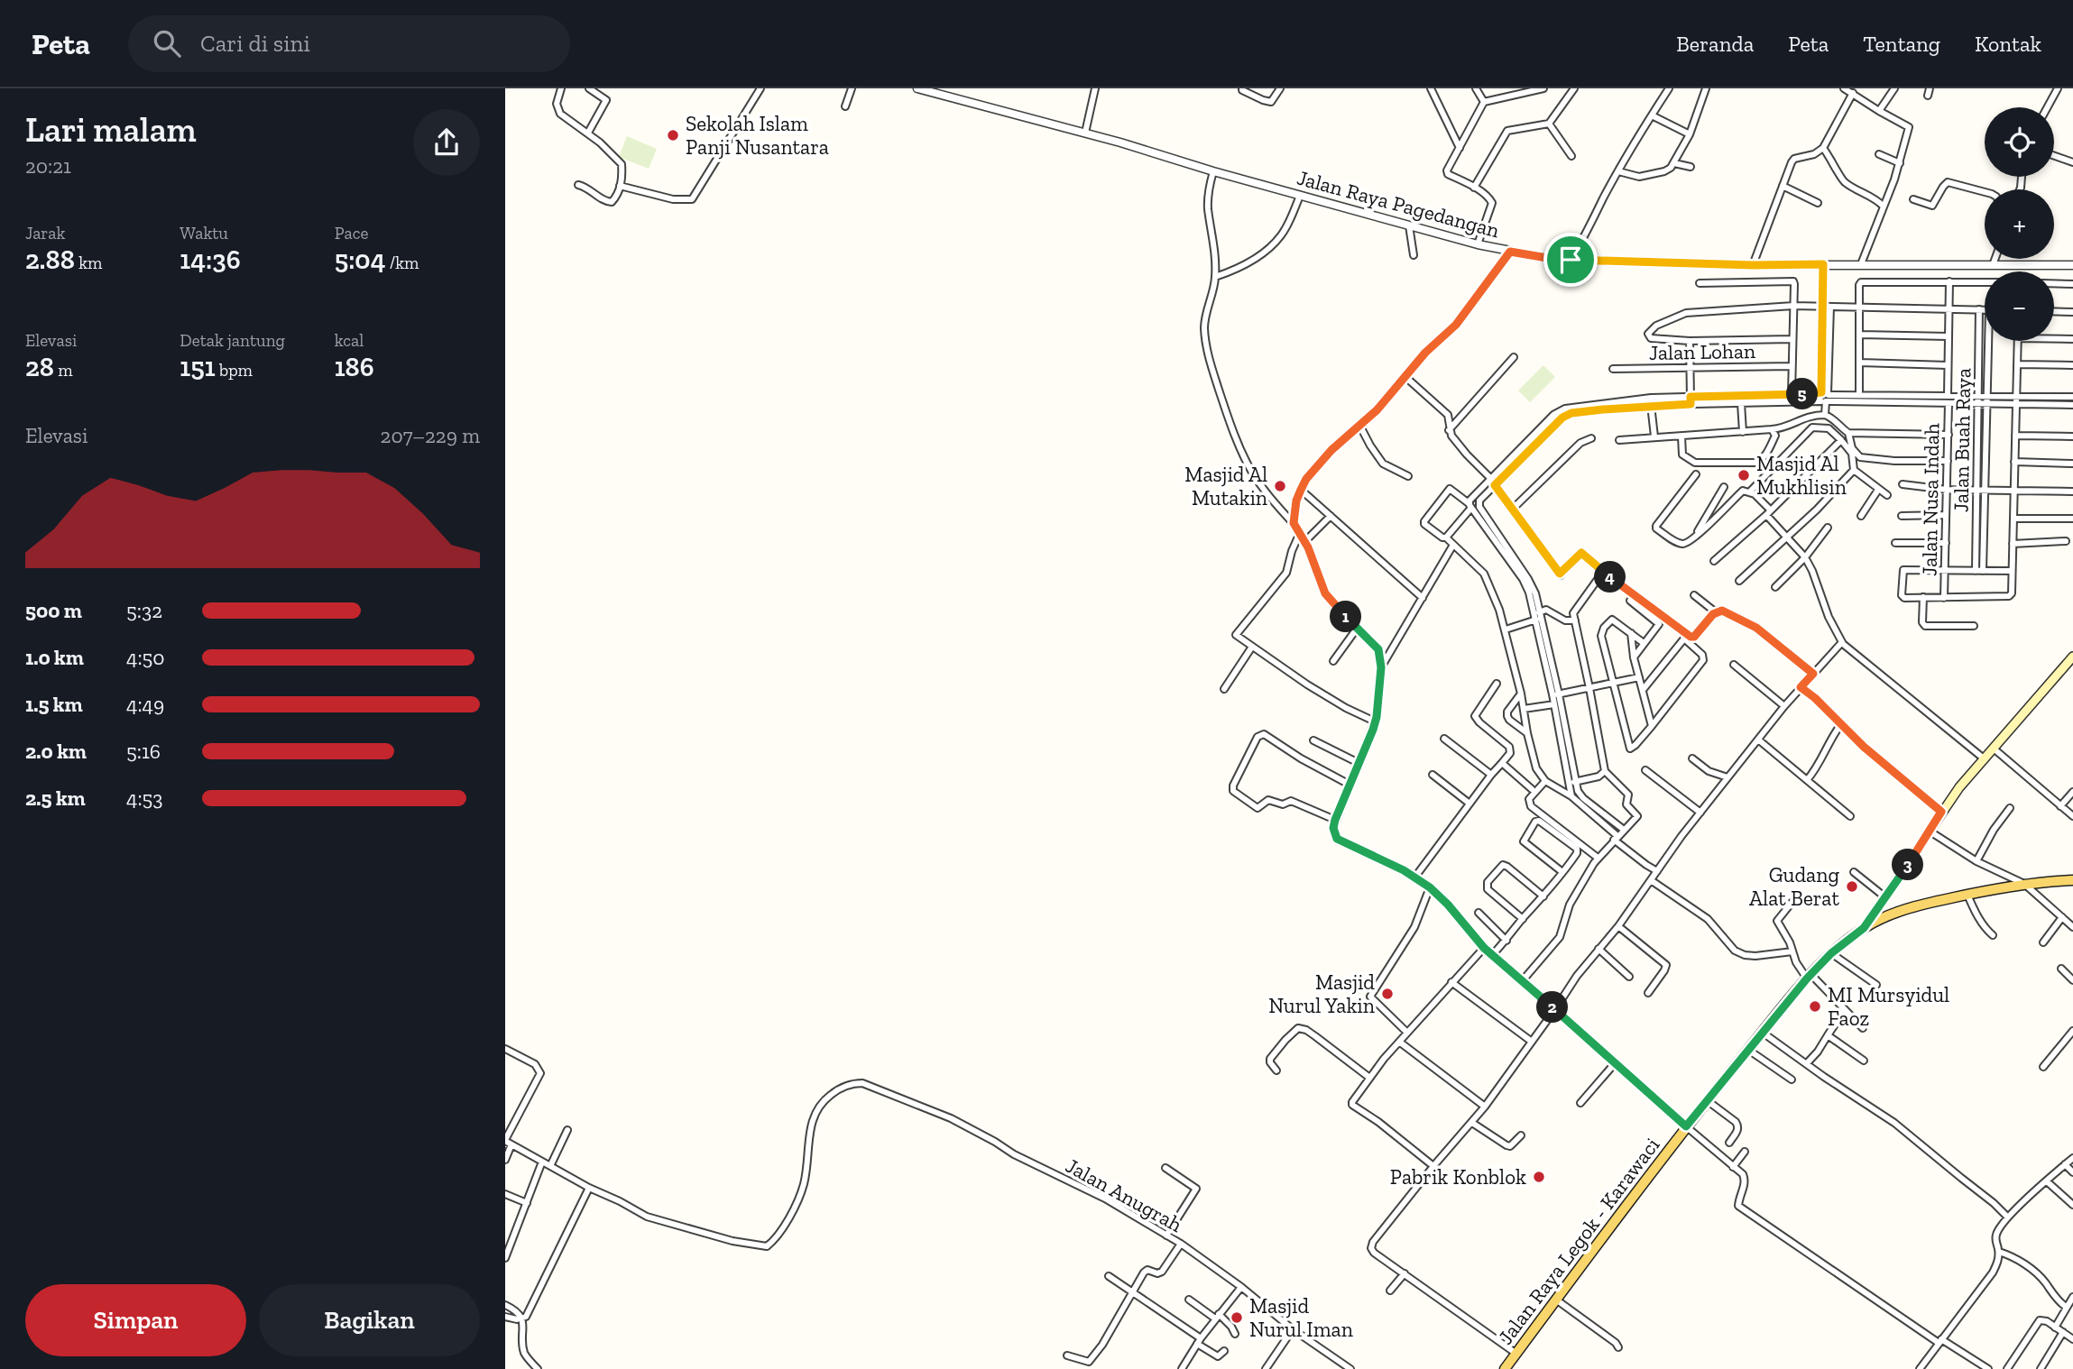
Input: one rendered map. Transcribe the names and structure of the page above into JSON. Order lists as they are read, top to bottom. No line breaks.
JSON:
{"streets":{"main road":["Jalan Raya Legok - Karawaci"],"street":["Jalan Raya Pagedangan","Jalan Lohan","Jalan Buah Raya","Jalan Nusa Indah","Jalan Anugrah"]},"places":["Sekolah Islam Panji Nusantara","Masjid Al Mukhlisin","Masjid Al Mutakin","Gudang Alat Berat","Masjid Nurul Yakin","MI Mursyidul Faoz","Pabrik Konblok","Masjid Nurul Iman"],"page":{"header":"Peta","search":"Cari di sini","nav":["Beranda","Peta","Tentang","Kontak"],"heading":["Lari malam","20:21"],"map_buttons":["+","−"],"stats":[["Jarak","2.88 km"],["Waktu","14:36"],["Pace","5:04 /km"],["Elevasi","28 m"],["Detak jantung","151 bpm"],["kcal","186"]],"pins":["5","4","1","3","2"],"chart":["Elevasi","207–229 m"],"list":[{"name":"500 m","note":"5:32"},{"name":"1.0 km","note":"4:50"},{"name":"1.5 km","note":"4:49"},{"name":"2.0 km","note":"5:16"},{"name":"2.5 km","note":"4:53"}],"buttons":["Simpan","Bagikan"]}}
